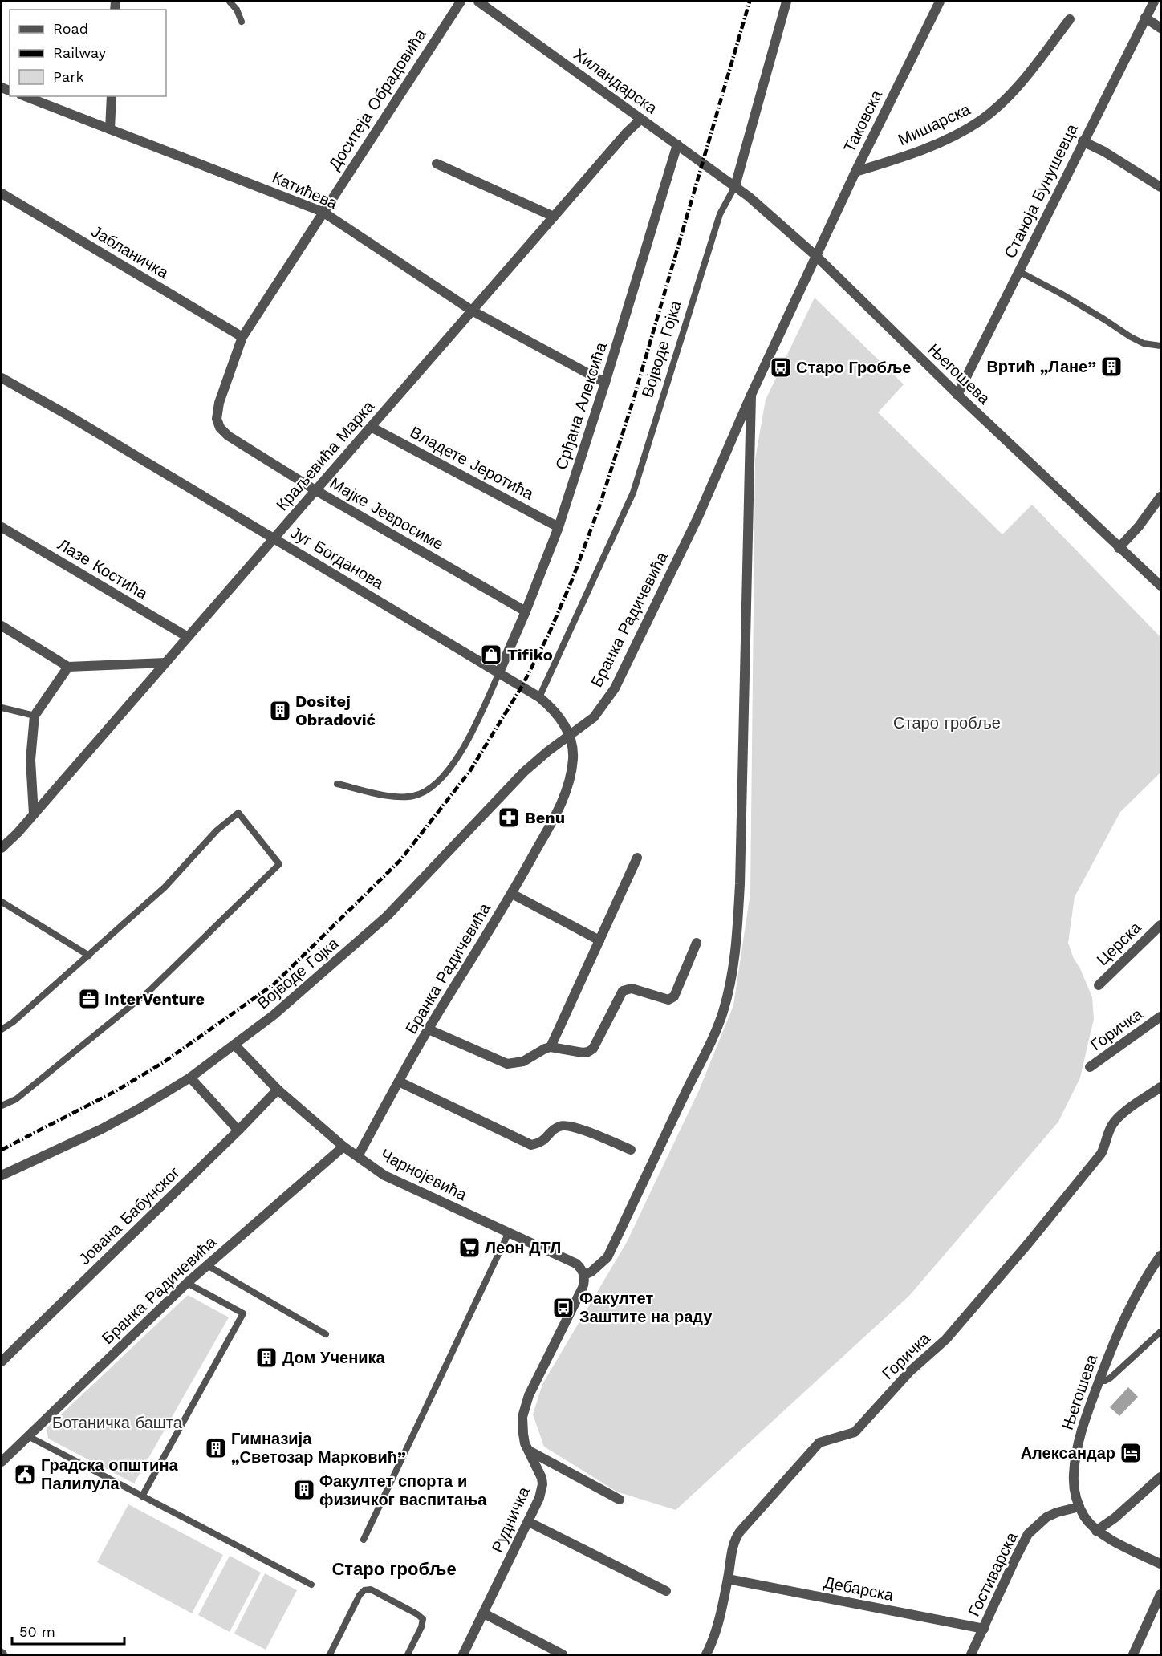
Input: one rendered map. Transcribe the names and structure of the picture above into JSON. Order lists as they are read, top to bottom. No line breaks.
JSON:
{"streets":{"street":["Хиландарска","Доситеја Обрадовића","Таковска","Мишарска","Катићева","Станоја Бунушевца","Јабланичка","Војводе Гојка","Његошева","Срђана Алексића","Краљевића Марка","Владете Јеротића","Мајке Јевросиме","Југ Богданова","Лазе Костића","Бранка Радичевића","Церска","Горичка","Чарнојевића","Јована Бабунског","Рудничка","Гостиварска","Дебарска"]},"crossings":[["Хиландарска","Војводе Гојка"],["Хиландарска","Његошева"],["Хиландарска","Срђана Алексића"],["Хиландарска","Краљевића Марка"],["Доситеја Обрадовића","Катићева"],["Доситеја Обрадовића","Јабланичка"],["Доситеја Обрадовића","Мајке Јевросиме"],["Таковска","Мишарска"],["Таковска","Његошева"],["Таковска","Бранка Радичевића"],["Катићева","Срђана Алексића"],["Катићева","Краљевића Марка"],["Станоја Бунушевца","Његошева"],["Јабланичка","Мајке Јевросиме"],["Војводе Гојка","Његошева"],["Војводе Гојка","Југ Богданова"],["Војводе Гојка","Бранка Радичевића"],["Војводе Гојка","Чарнојевића"],["Његошева","Бранка Радичевића"],["Његошева","Гостиварска"],["Срђана Алексића","Владете Јеротића"],["Срђана Алексића","Мајке Јевросиме"],["Срђана Алексића","Југ Богданова"],["Краљевића Марка","Владете Јеротића"],["Краљевића Марка","Мајке Јевросиме"],["Краљевића Марка","Југ Богданова"],["Краљевића Марка","Лазе Костића"],["Југ Богданова","Бранка Радичевића"],["Бранка Радичевића","Чарнојевића"],["Горичка","Дебарска"],["Чарнојевића","Јована Бабунског"],["Чарнојевића","Рудничка"],["Гостиварска","Дебарска"]],"districts":["Старо гробље"],"parks":["Старо гробље","Ботаничка башта"],"places":{"building":["Вртић „Лане”","Dositej Obradović","Дом Ученика","Гимназија „Светозар Марковић”","Факултет спорта и физичког васпитања"],"bus stop":["Старо Гробље","Факултет Заштите на раду"],"shop":["Tifiko"],"pharmacy":["Benu"],"office":["InterVenture"],"supermarket":["Леон ДТЛ"],"hotel":["Александар"],"public building":["Градска општина Палилула"]},"legend":["Road","Railway","Park"],"scale_bar":"50 m"}
